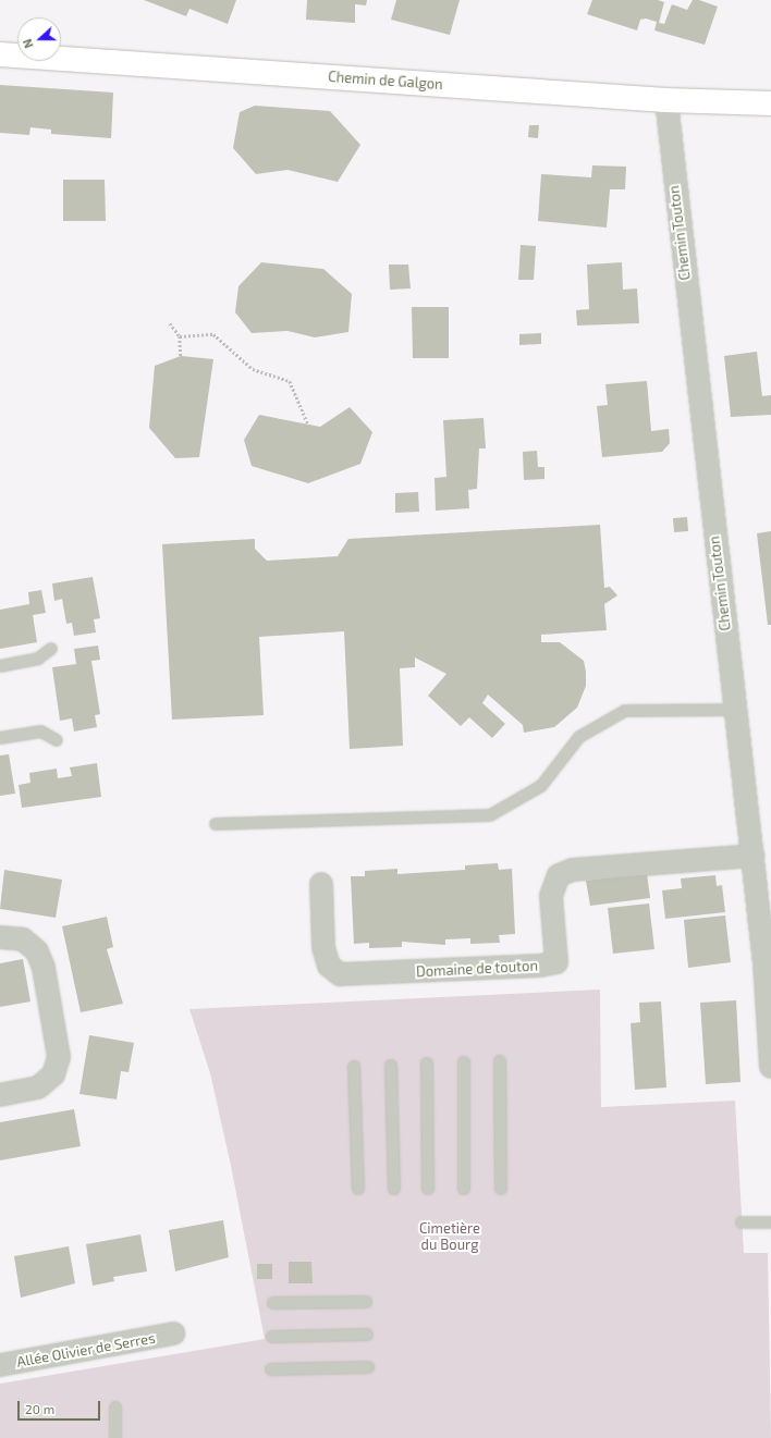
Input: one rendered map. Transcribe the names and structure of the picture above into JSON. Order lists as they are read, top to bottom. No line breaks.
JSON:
{"streets":{"main road":["Chemin de Galgon"],"street":["Chemin Touton","Domaine de touton","Allée Olivier de Serres"]},"crossings":[["Chemin de Galgon","Chemin Touton"],["Chemin Touton","Domaine de touton"]],"parks":["Cimetière du Bourg"],"scale_bar":"20 m","north":"left"}
